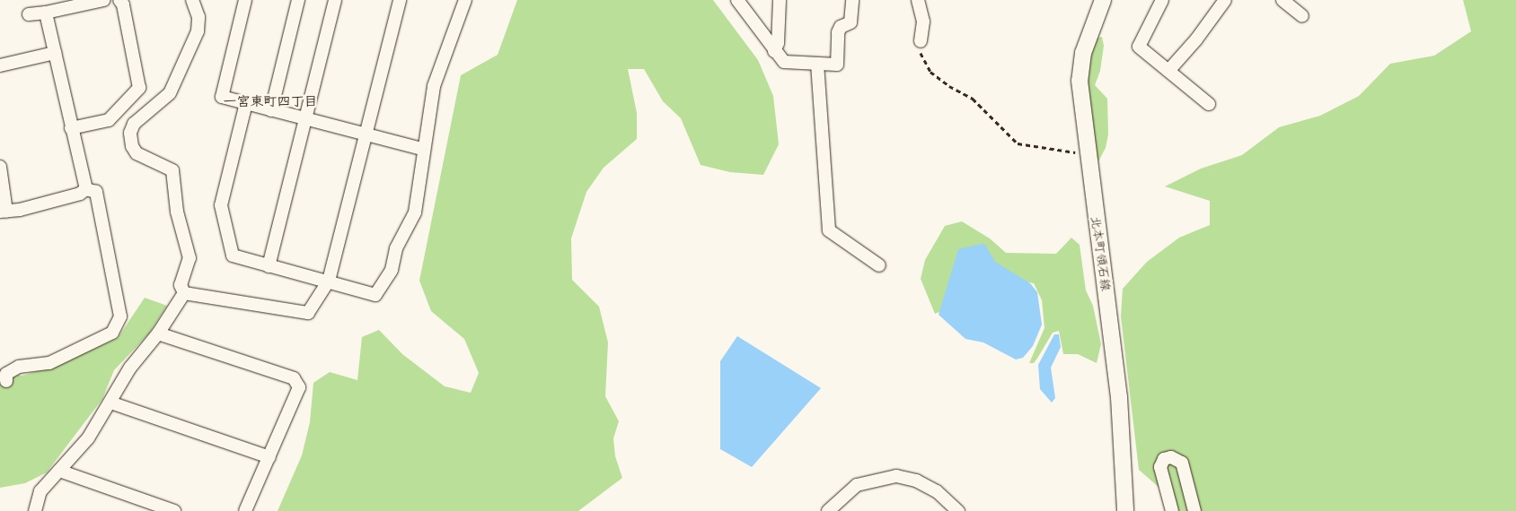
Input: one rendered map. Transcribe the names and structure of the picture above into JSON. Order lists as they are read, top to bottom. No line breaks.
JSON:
{"streets":{"main road":["北本町領石線"]},"districts":["一宮東町四丁目"]}
